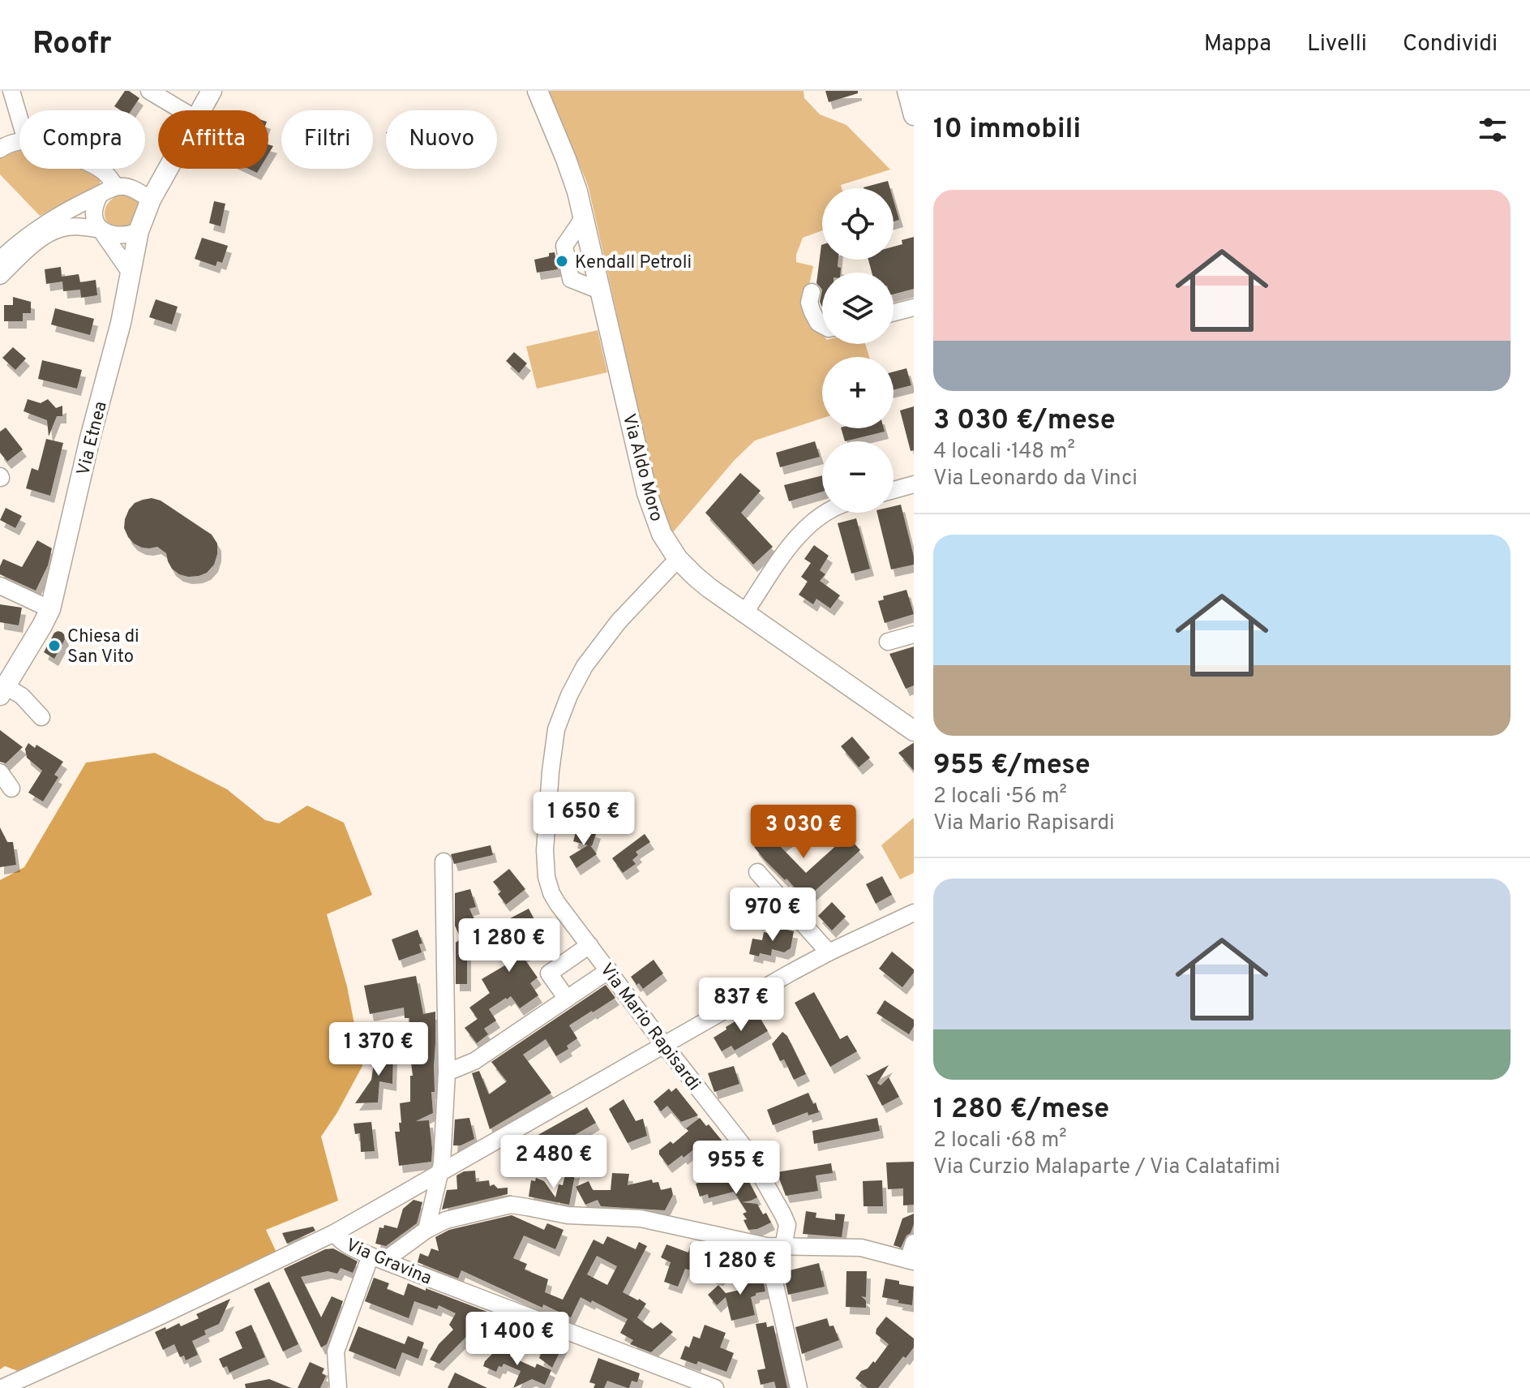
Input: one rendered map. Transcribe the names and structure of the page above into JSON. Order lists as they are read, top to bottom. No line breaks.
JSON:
{"streets":{"main road":["Via Etnea","Via Aldo Moro"],"street":["Via Mario Rapisardi","Via Gravina"]},"crossings":[["Via Aldo Moro","Via Mario Rapisardi"]],"places":["Kendall Petroli","Chiesa di San Vito"],"page":{"header":"Roofr","nav":["Mappa","Livelli","Condividi"],"heading":"10 immobili","chip":["Compra","Affitta","Filtri","Nuovo"],"list":[{"name":"3 030 €/mese","note":"4 locali · 148 m² · Via Leonardo da Vinci"},{"name":"955 €/mese","note":"2 locali · 56 m² · Via Mario Rapisardi"},{"name":"1 280 €/mese","note":"2 locali · 68 m² · Via Curzio Malaparte / Via Calatafimi"}],"map_buttons":["+","−"],"price":["1 650 €","3 030 €","970 €","1 280 €","837 €","1 370 €","2 480 €","955 €","1 280 €","1 400 €"]}}
